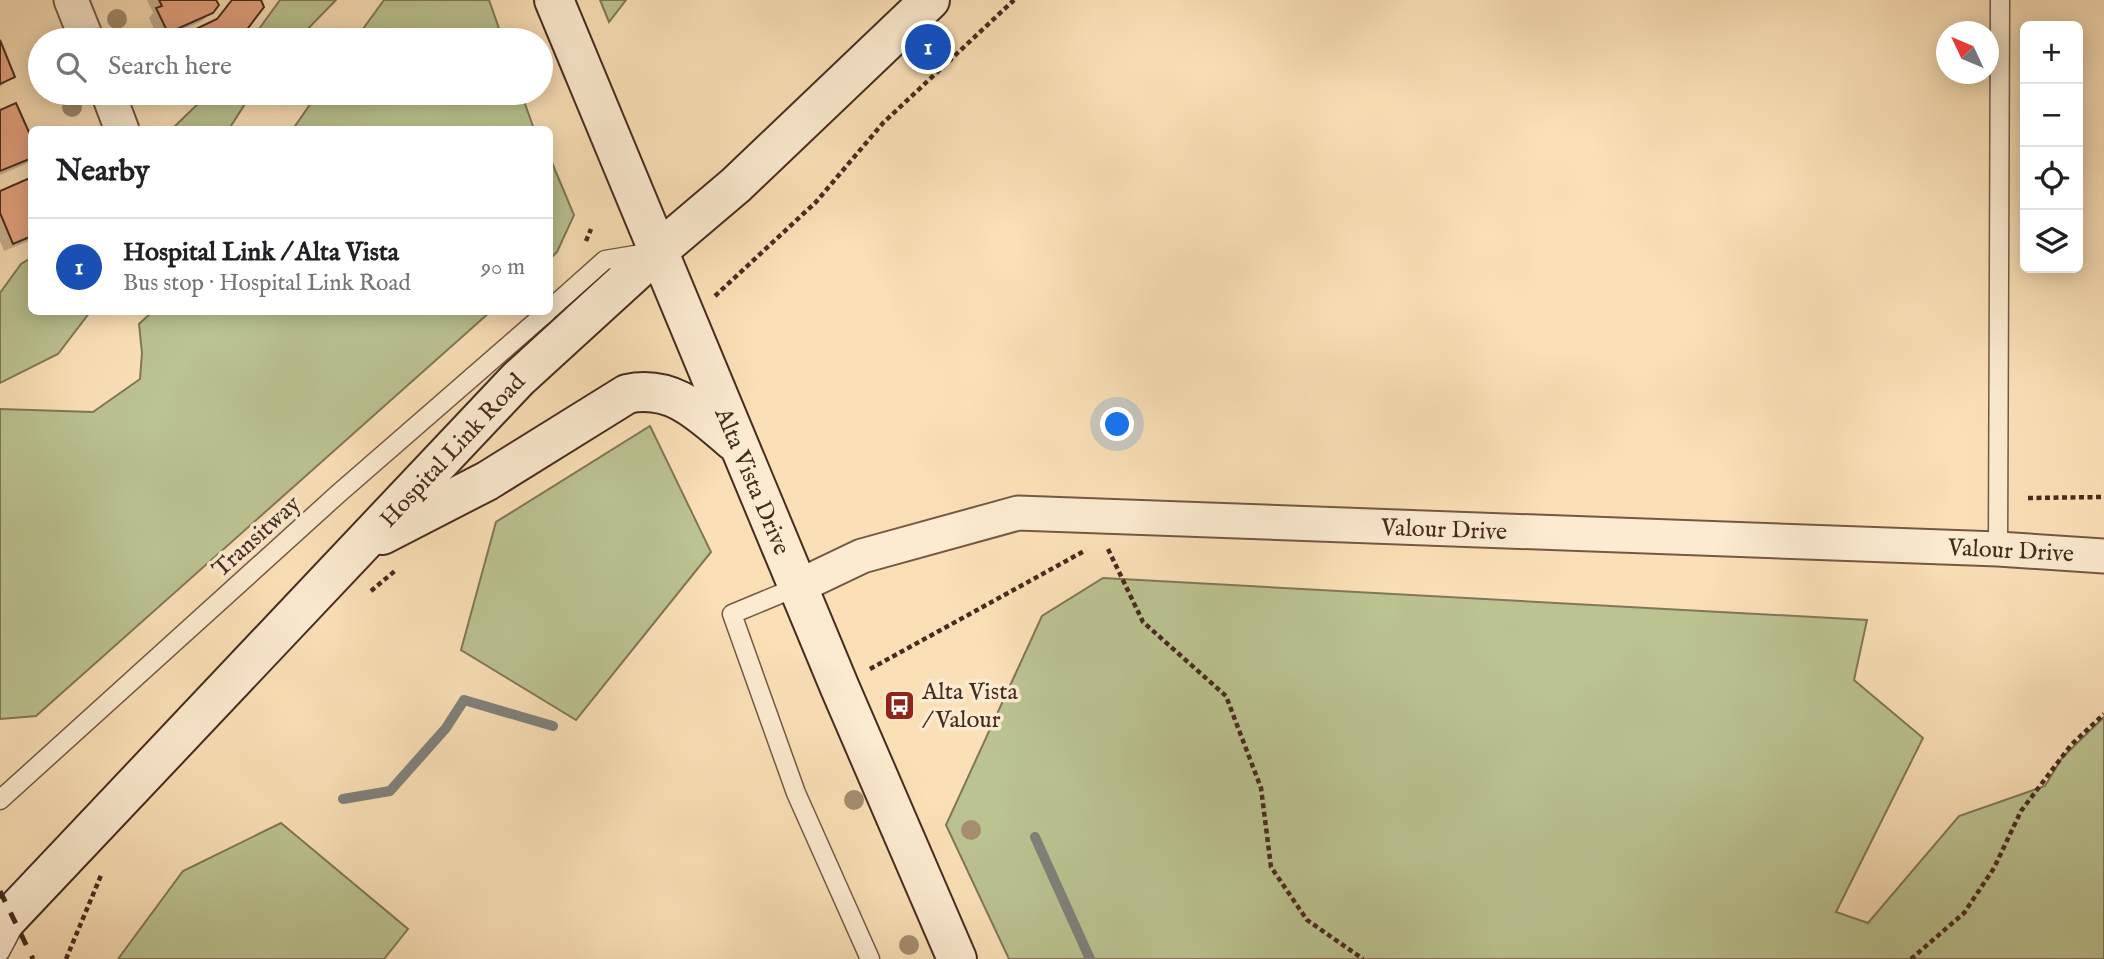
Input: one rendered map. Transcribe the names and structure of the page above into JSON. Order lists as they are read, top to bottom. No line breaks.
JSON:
{"streets":{"street":["Hospital Link Road","Alta Vista Drive","Valour Drive"],"lane":["Transitway"]},"crossings":[["Hospital Link Road","Alta Vista Drive"],["Hospital Link Road","Transitway"],["Alta Vista Drive","Valour Drive"],["Alta Vista Drive","Transitway"]],"places":{"bus stop":["Alta Vista / Valour"]},"north":"top left","page":{"pins":"1","map_buttons":["+","−"],"search":"Search here","heading":"Nearby","list":[{"mark":"1","name":"Hospital Link / Alta Vista","note":"Bus stop · Hospital Link Road","value":"90 m"}]}}
